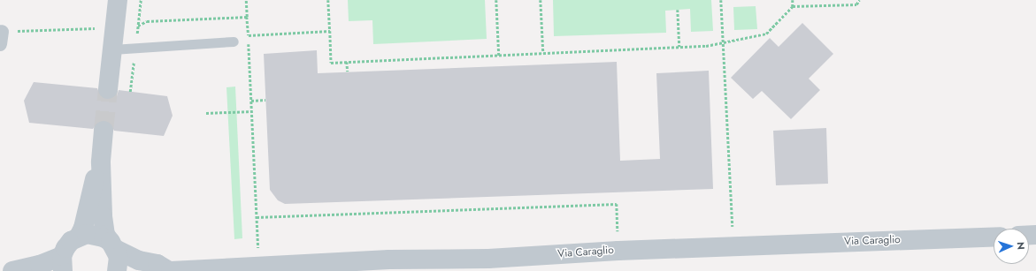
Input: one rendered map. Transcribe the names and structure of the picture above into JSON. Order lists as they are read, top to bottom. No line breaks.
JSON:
{"streets":{"street":["Via Caraglio"]},"north":"right"}
